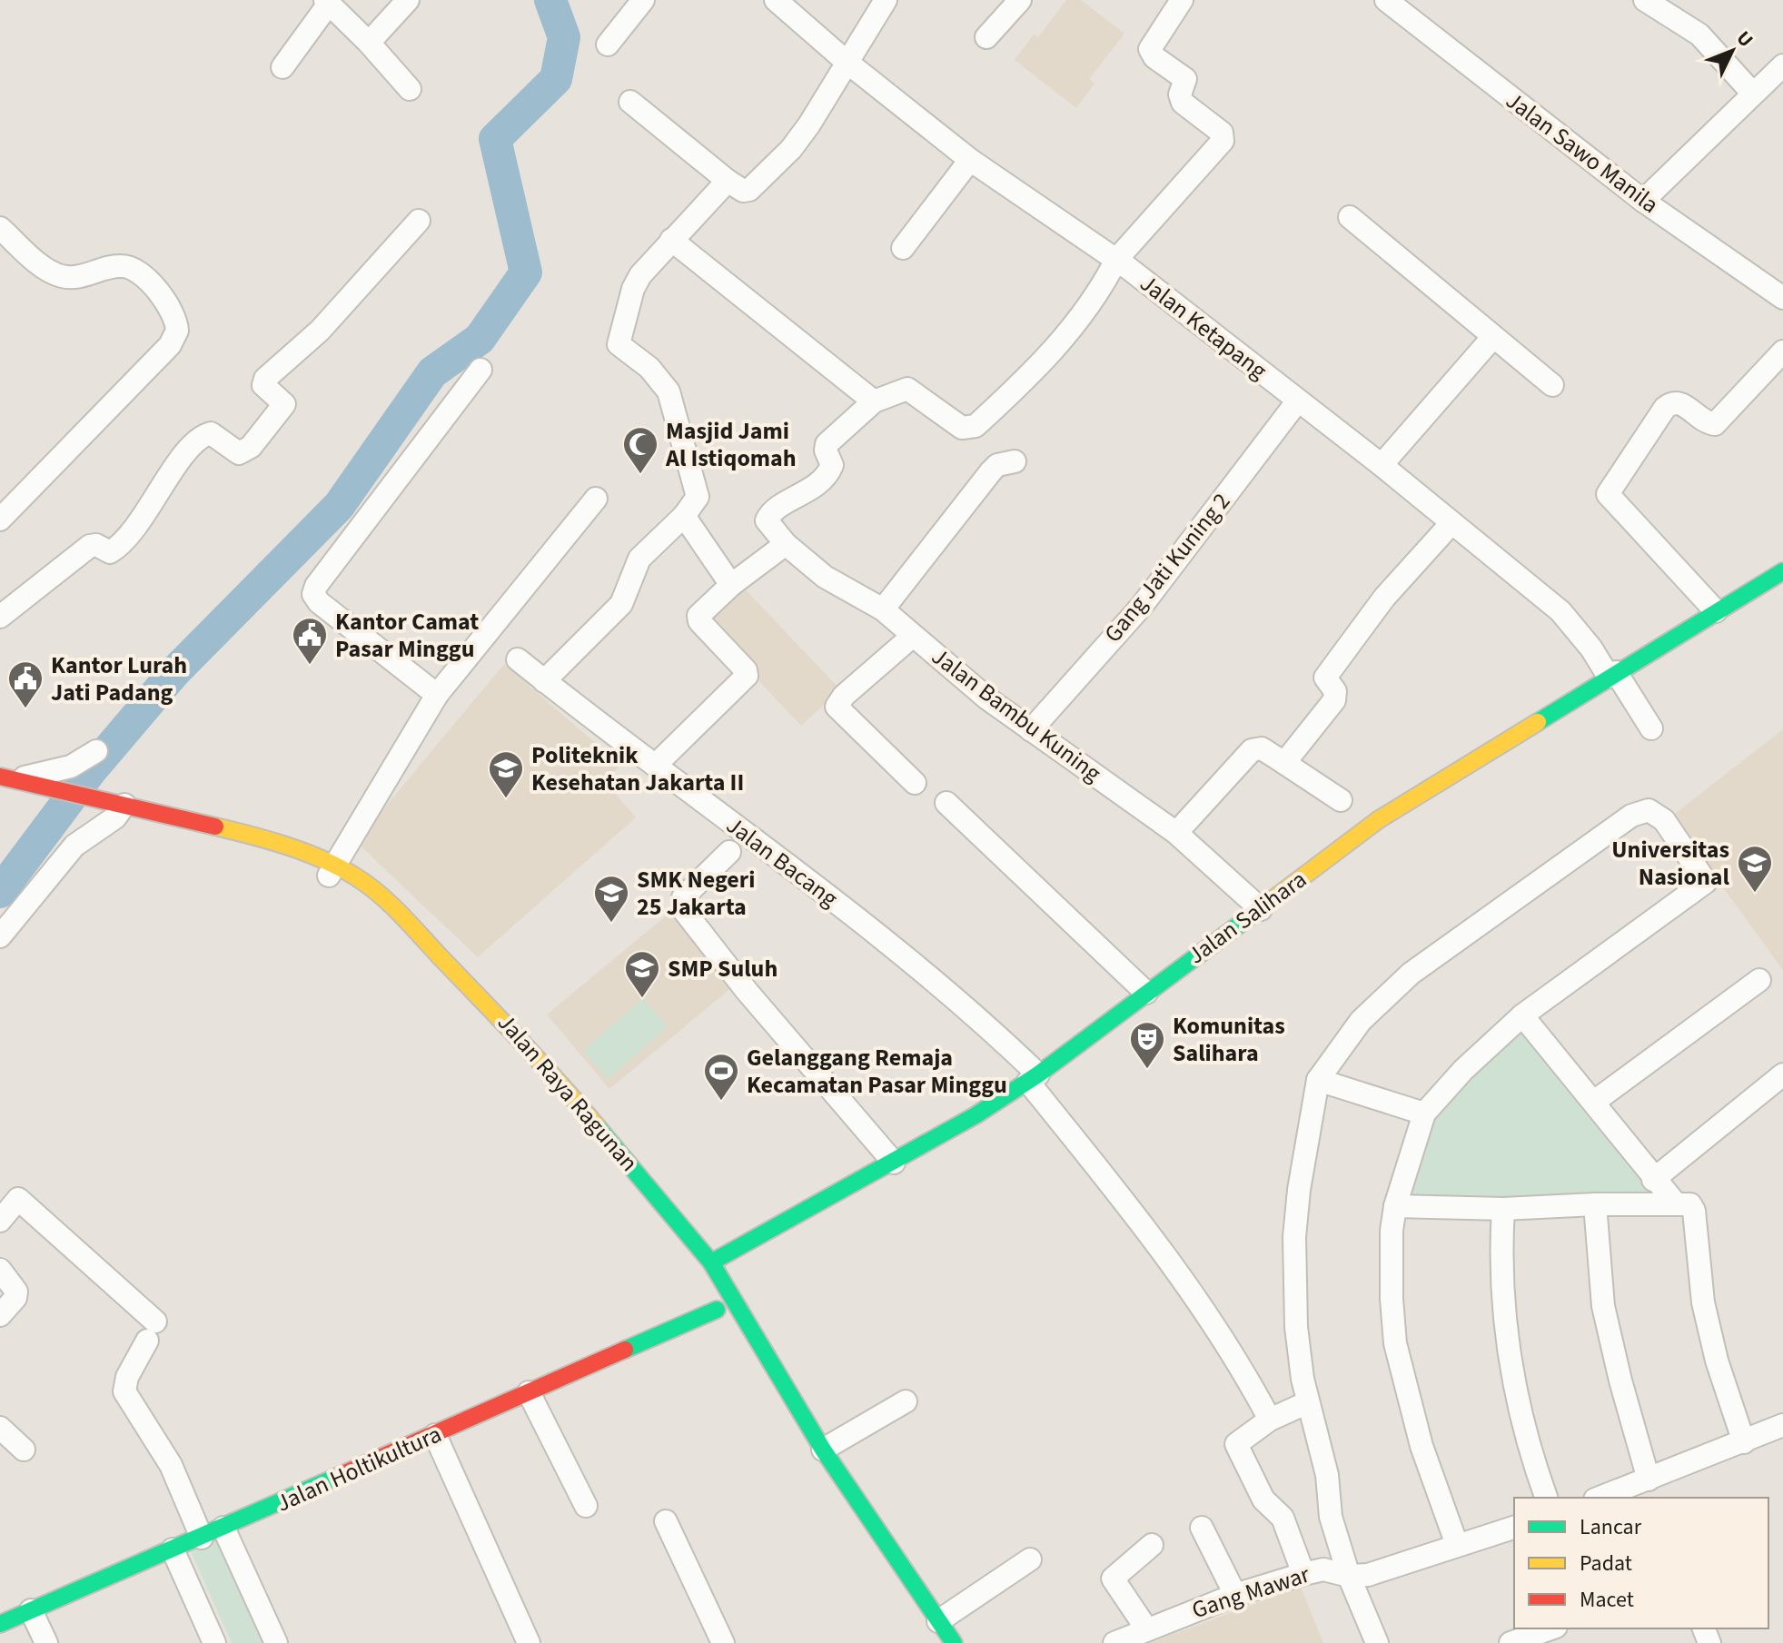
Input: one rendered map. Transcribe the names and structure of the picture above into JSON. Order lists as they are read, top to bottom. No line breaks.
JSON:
{"streets":{"street":["Jalan Sawo Manila","Jalan Ketapang","Gang Jati Kuning 2","Jalan Bambu Kuning","Jalan Bacang","Jalan Salihara","Jalan Raya Ragunan","Jalan Holtikultura","Gang Mawar"]},"crossings":[["Jalan Ketapang","Gang Jati Kuning 2"],["Jalan Ketapang","Jalan Salihara"],["Gang Jati Kuning 2","Jalan Bambu Kuning"],["Jalan Bambu Kuning","Jalan Salihara"],["Jalan Bacang","Jalan Salihara"],["Jalan Salihara","Jalan Raya Ragunan"]],"places":{"mosque":["Masjid Jami Al Istiqomah"],"public building":["Kantor Camat Pasar Minggu","Kantor Lurah Jati Padang"],"school or university":["Politeknik Kesehatan Jakarta II","Universitas Nasional","SMK Negeri 25 Jakarta","SMP Suluh"],"theatre":["Komunitas Salihara"],"sports":["Gelanggang Remaja Kecamatan Pasar Minggu"]},"legend":["Lancar","Padat","Macet"],"north":"top right"}
